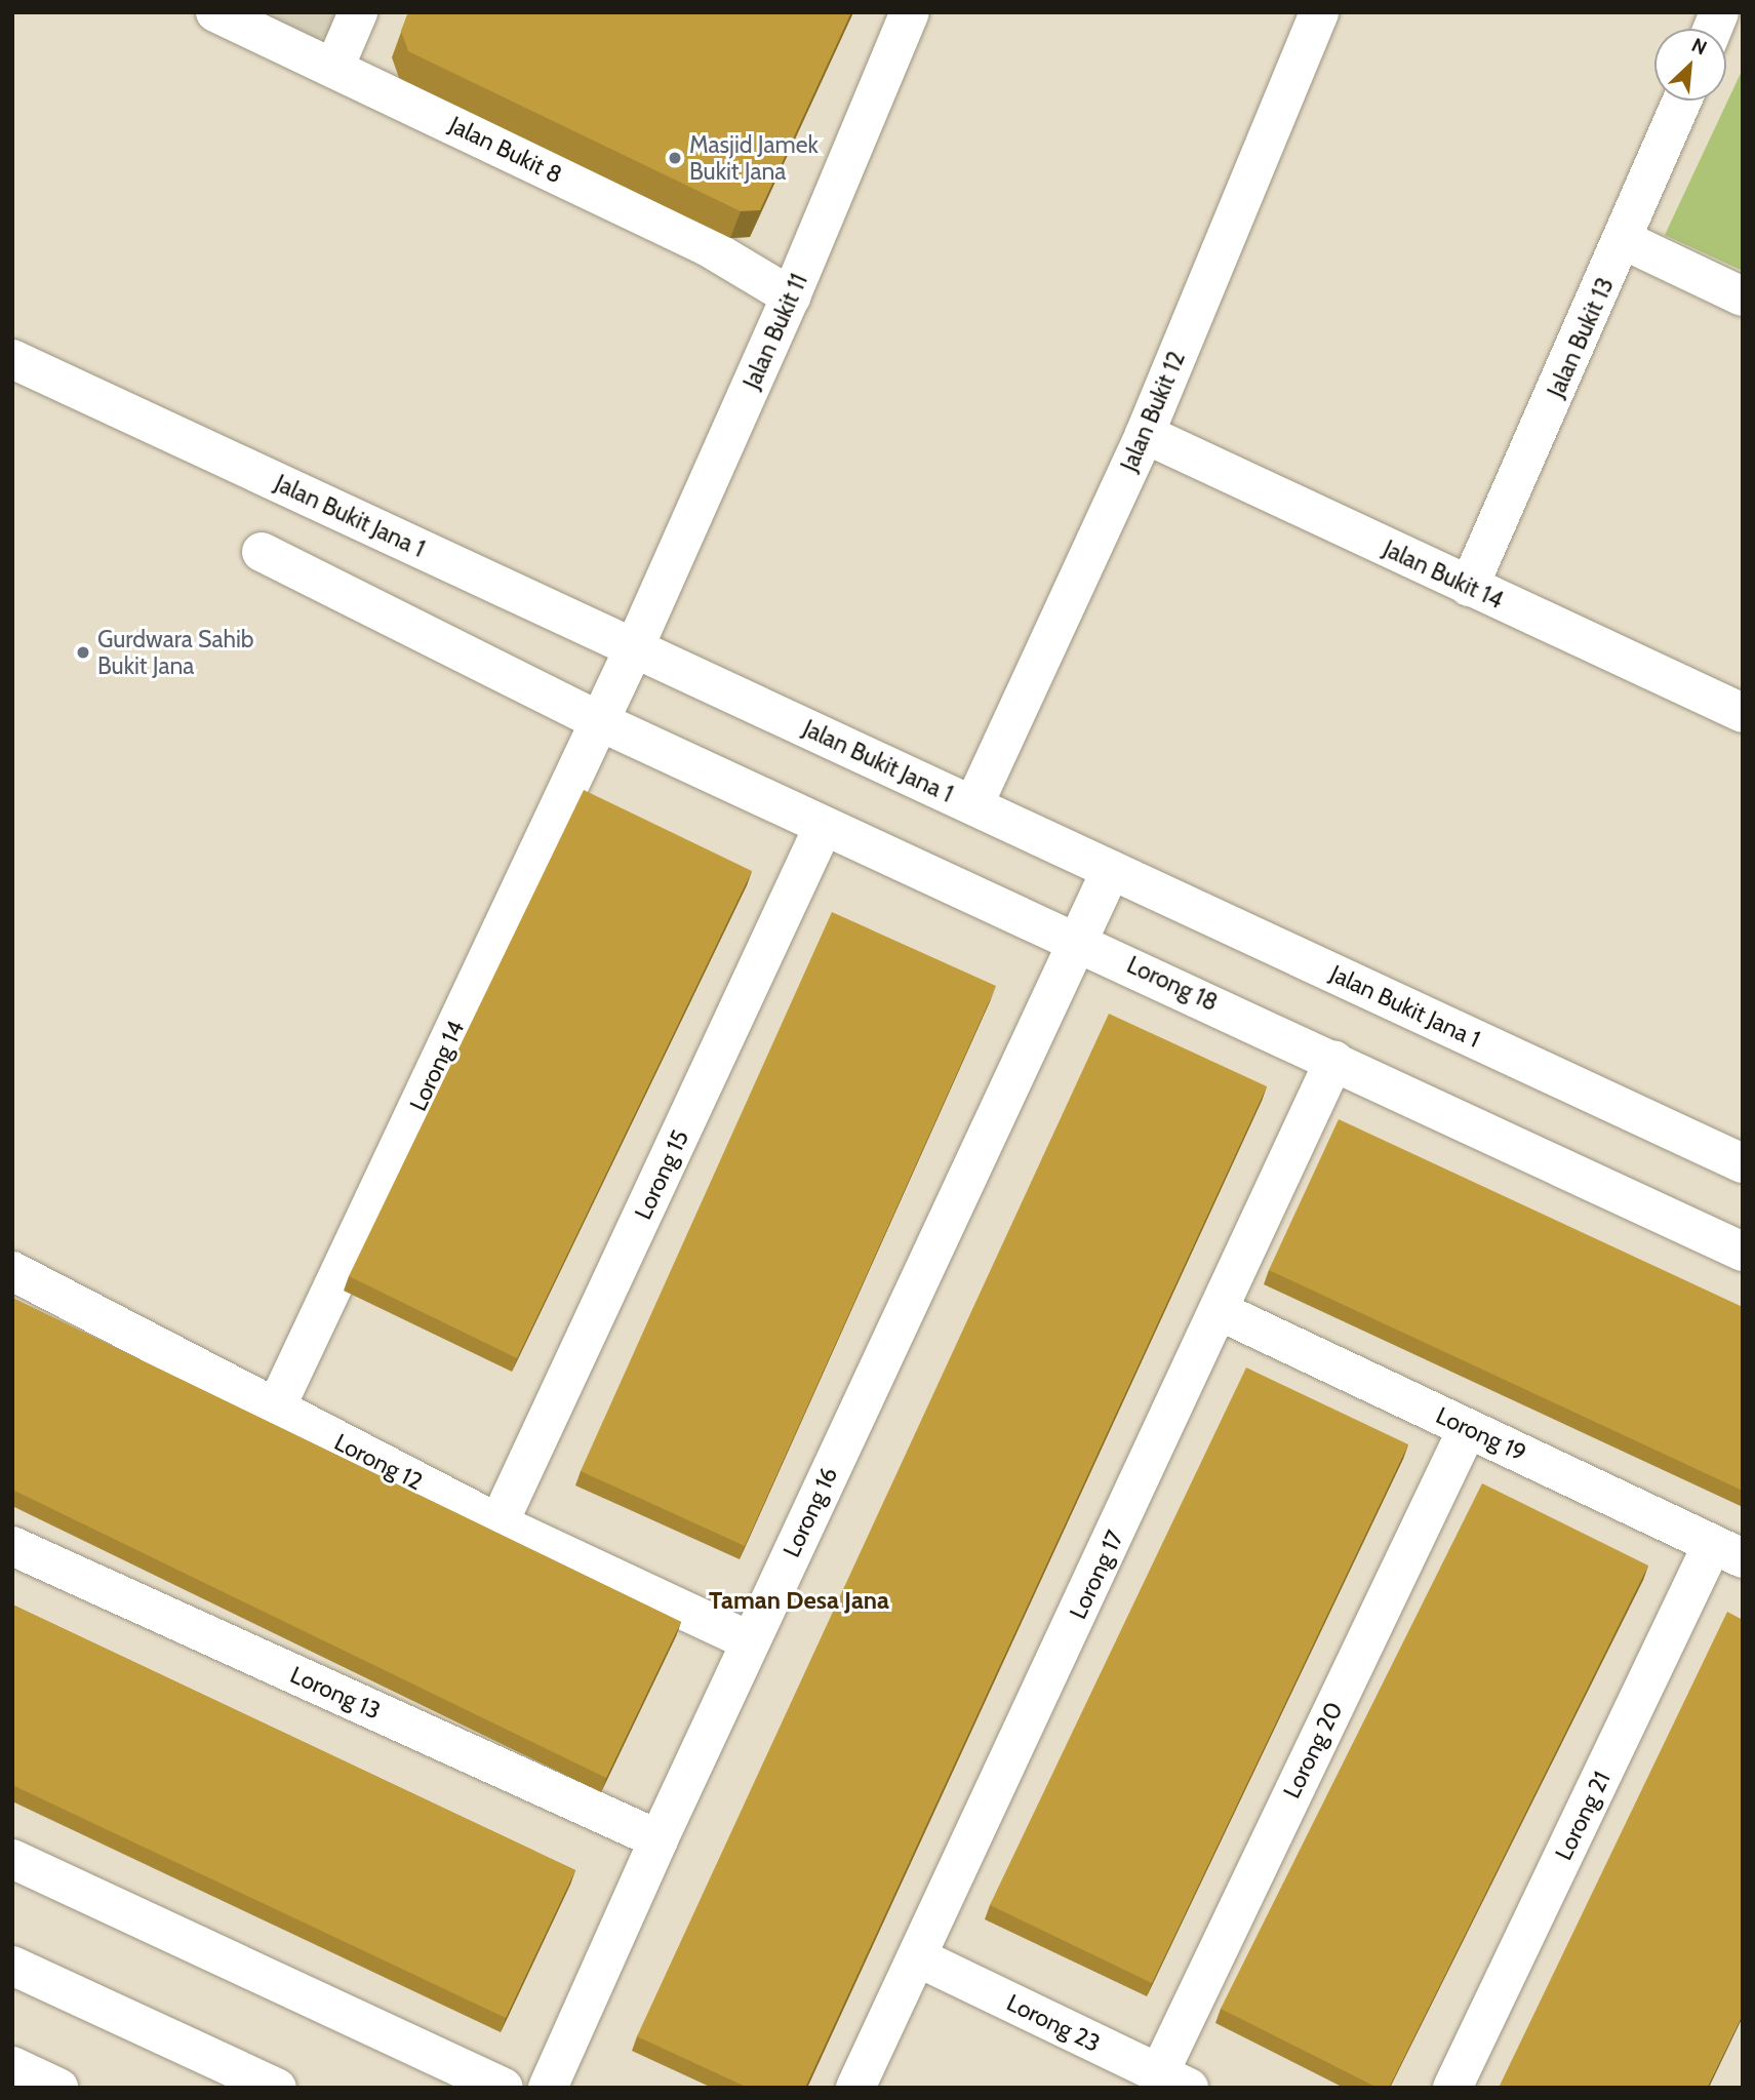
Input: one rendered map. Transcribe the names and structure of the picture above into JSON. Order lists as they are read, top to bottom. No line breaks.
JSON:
{"streets":{"street":["Jalan Bukit 8","Jalan Bukit 11","Jalan Bukit 13","Jalan Bukit 12","Jalan Bukit Jana 1","Jalan Bukit 14","Lorong 18","Lorong 14","Lorong 15","Lorong 19","Lorong 12","Lorong 16","Lorong 17","Lorong 13","Lorong 20","Lorong 21","Lorong 23"]},"crossings":[["Jalan Bukit 8","Jalan Bukit 11"],["Jalan Bukit 11","Jalan Bukit Jana 1"],["Jalan Bukit 11","Lorong 18"],["Jalan Bukit 11","Lorong 14"],["Jalan Bukit 13","Jalan Bukit 14"],["Jalan Bukit 12","Jalan Bukit Jana 1"],["Jalan Bukit 12","Jalan Bukit 14"],["Jalan Bukit Jana 1","Lorong 16"],["Lorong 18","Lorong 14"],["Lorong 18","Lorong 15"],["Lorong 18","Lorong 16"],["Lorong 18","Lorong 17"],["Lorong 14","Lorong 12"],["Lorong 15","Lorong 12"],["Lorong 19","Lorong 17"],["Lorong 19","Lorong 20"],["Lorong 19","Lorong 21"],["Lorong 12","Lorong 16"],["Lorong 16","Lorong 13"],["Lorong 17","Lorong 23"],["Lorong 20","Lorong 23"]],"districts":["Taman Desa Jana"],"places":["Masjid Jamek Bukit Jana","Gurdwara Sahib Bukit Jana"],"north":"top right"}
